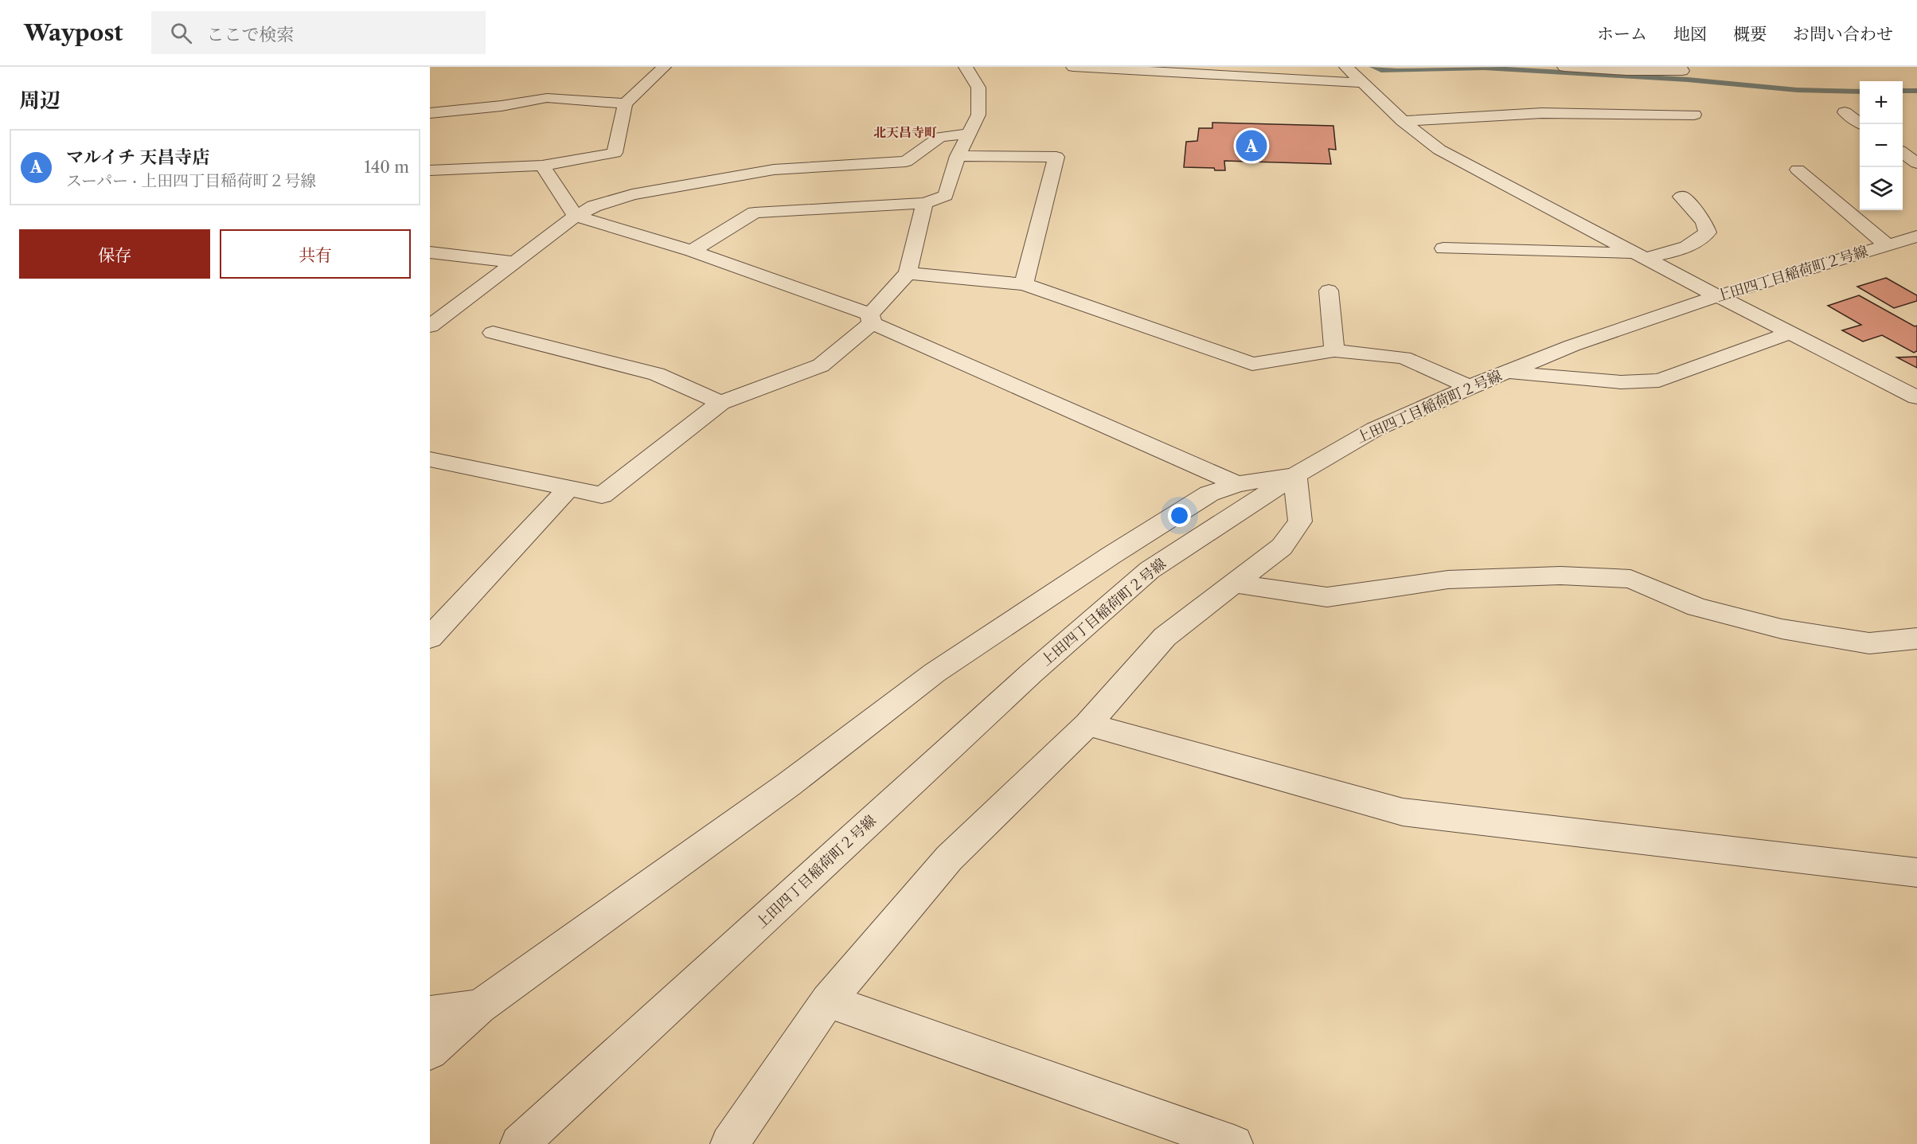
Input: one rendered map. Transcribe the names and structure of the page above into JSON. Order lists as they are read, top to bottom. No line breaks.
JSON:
{"streets":{"street":["上田四丁目稲荷町２号線"]},"districts":["北天昌寺町"],"page":{"header":"Waypost","search":"ここで検索","nav":["ホーム","地図","概要","お問い合わせ"],"heading":"周辺","map_buttons":["+","−"],"pins":"A","list":[{"mark":"A","name":"マルイチ 天昌寺店","note":"スーパー · 上田四丁目稲荷町２号線","value":"140 m"}],"buttons":["保存","共有"]}}
